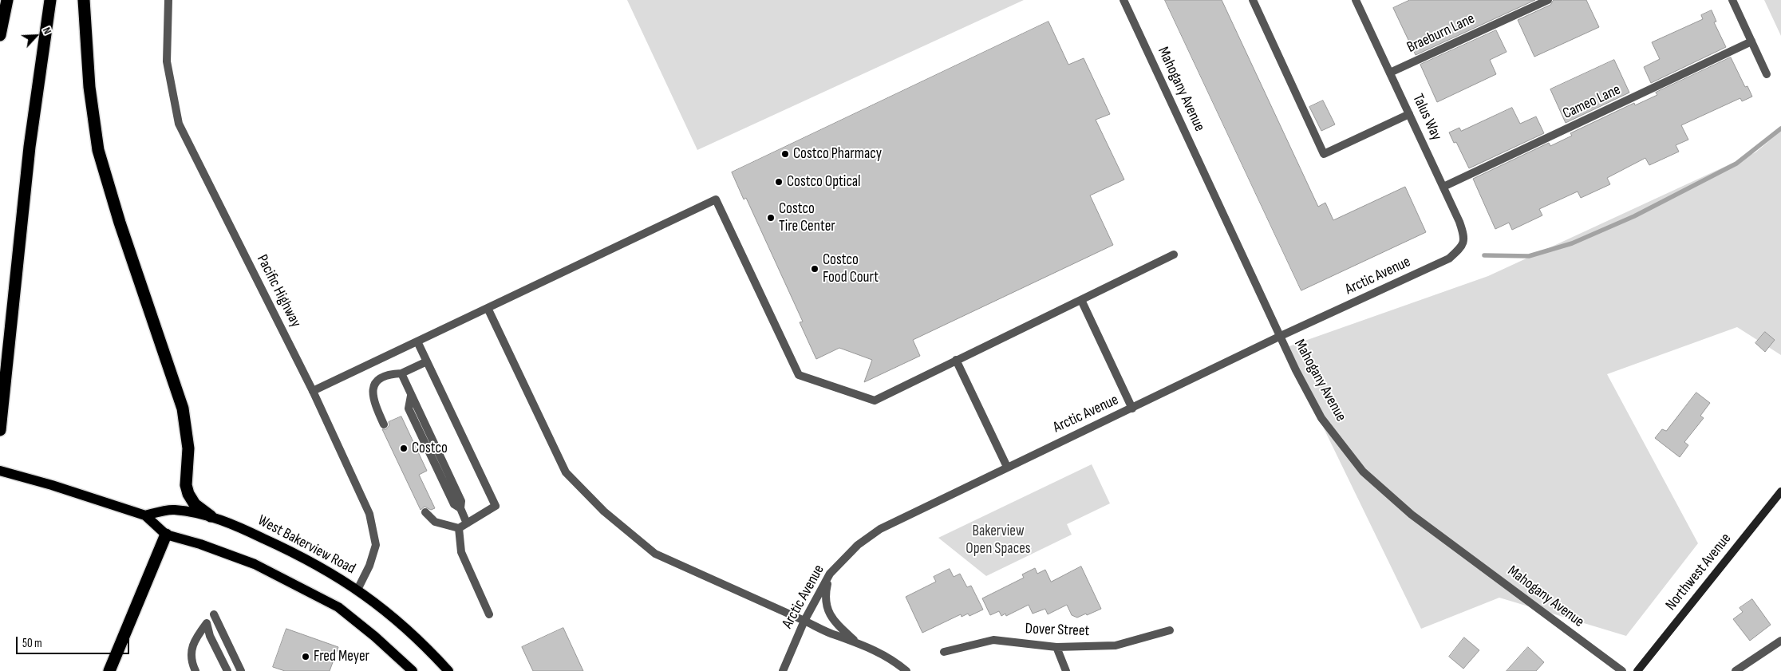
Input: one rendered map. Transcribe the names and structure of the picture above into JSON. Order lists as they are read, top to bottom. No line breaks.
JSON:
{"streets":{"main road":["West Bakerview Road","Northwest Avenue"],"street":["Braeburn Lane","Mahogany Avenue","Cameo Lane","Talus Way","Arctic Avenue","Pacific Highway","Dover Street"]},"crossings":[["Braeburn Lane","Talus Way"],["Mahogany Avenue","Arctic Avenue"],["Cameo Lane","Talus Way"],["Talus Way","Arctic Avenue"],["Pacific Highway","West Bakerview Road"]],"parks":["Bakerview Open Spaces"],"places":["Costco Pharmacy","Costco Optical","Costco Tire Center","Costco Food Court","Costco","Fred Meyer"],"scale_bar":"50 m","north":"top right"}
